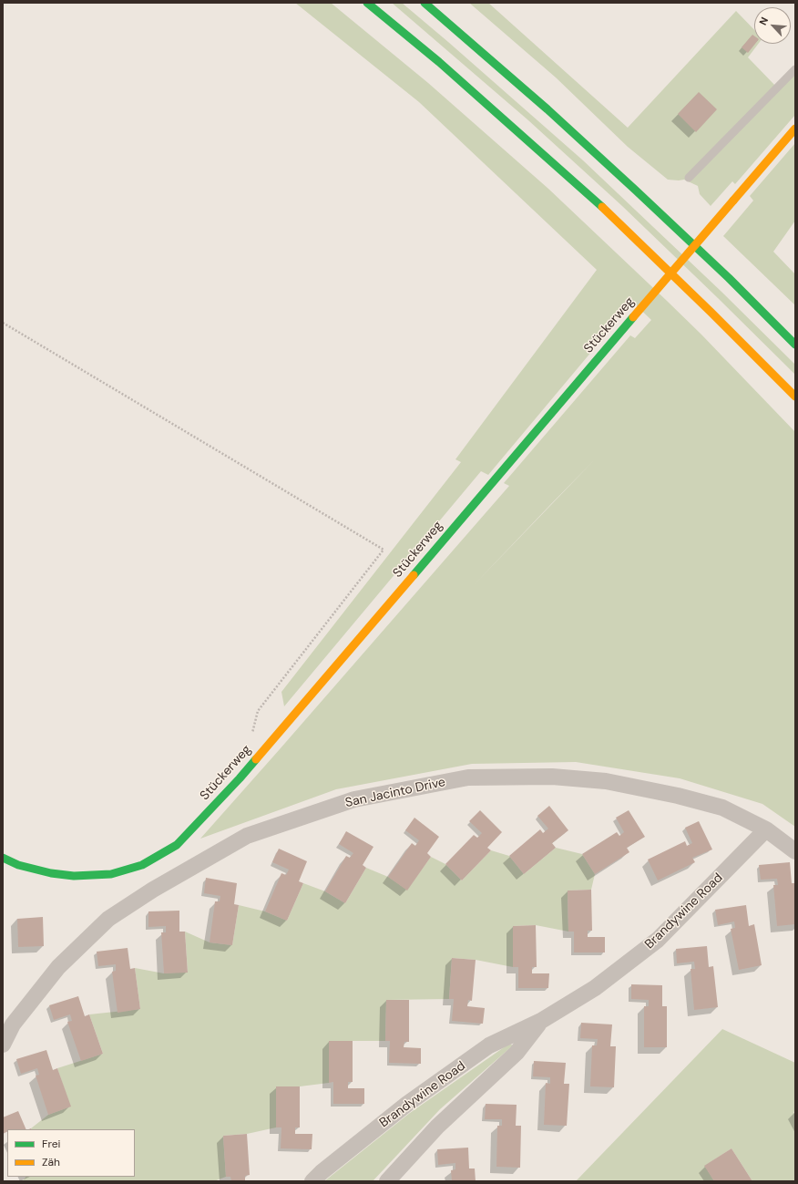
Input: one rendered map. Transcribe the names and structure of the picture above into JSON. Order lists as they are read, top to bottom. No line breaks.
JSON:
{"streets":{"main road":["Stückerweg"],"street":["San Jacinto Drive","Brandywine Road"]},"crossings":[["San Jacinto Drive","Brandywine Road"]],"legend":["Frei","Zäh"],"north":"top left"}
